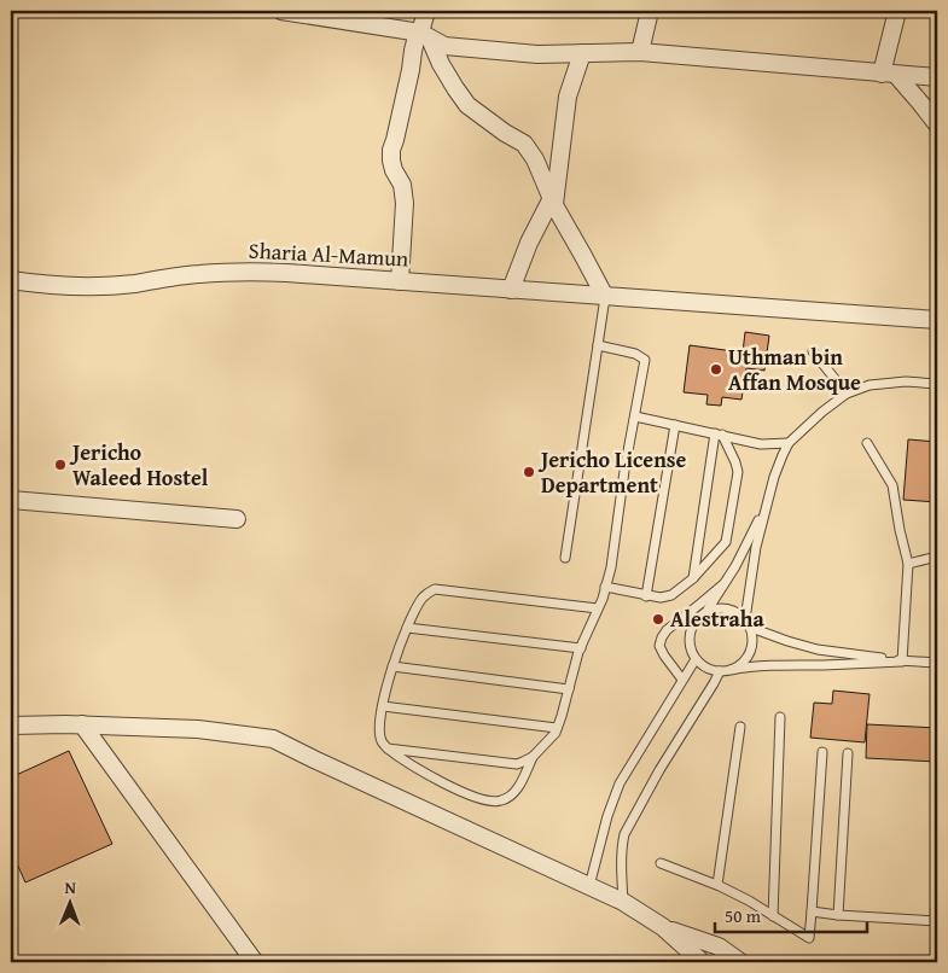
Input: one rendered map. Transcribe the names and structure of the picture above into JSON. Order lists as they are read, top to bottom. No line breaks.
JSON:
{"streets":{"street":["Sharia Al-Mamun"]},"places":["Uthman bin Affan Mosque","Jericho Waleed Hostel","Jericho License Department","Alestraha"],"scale_bar":"50 m","north":"top"}
